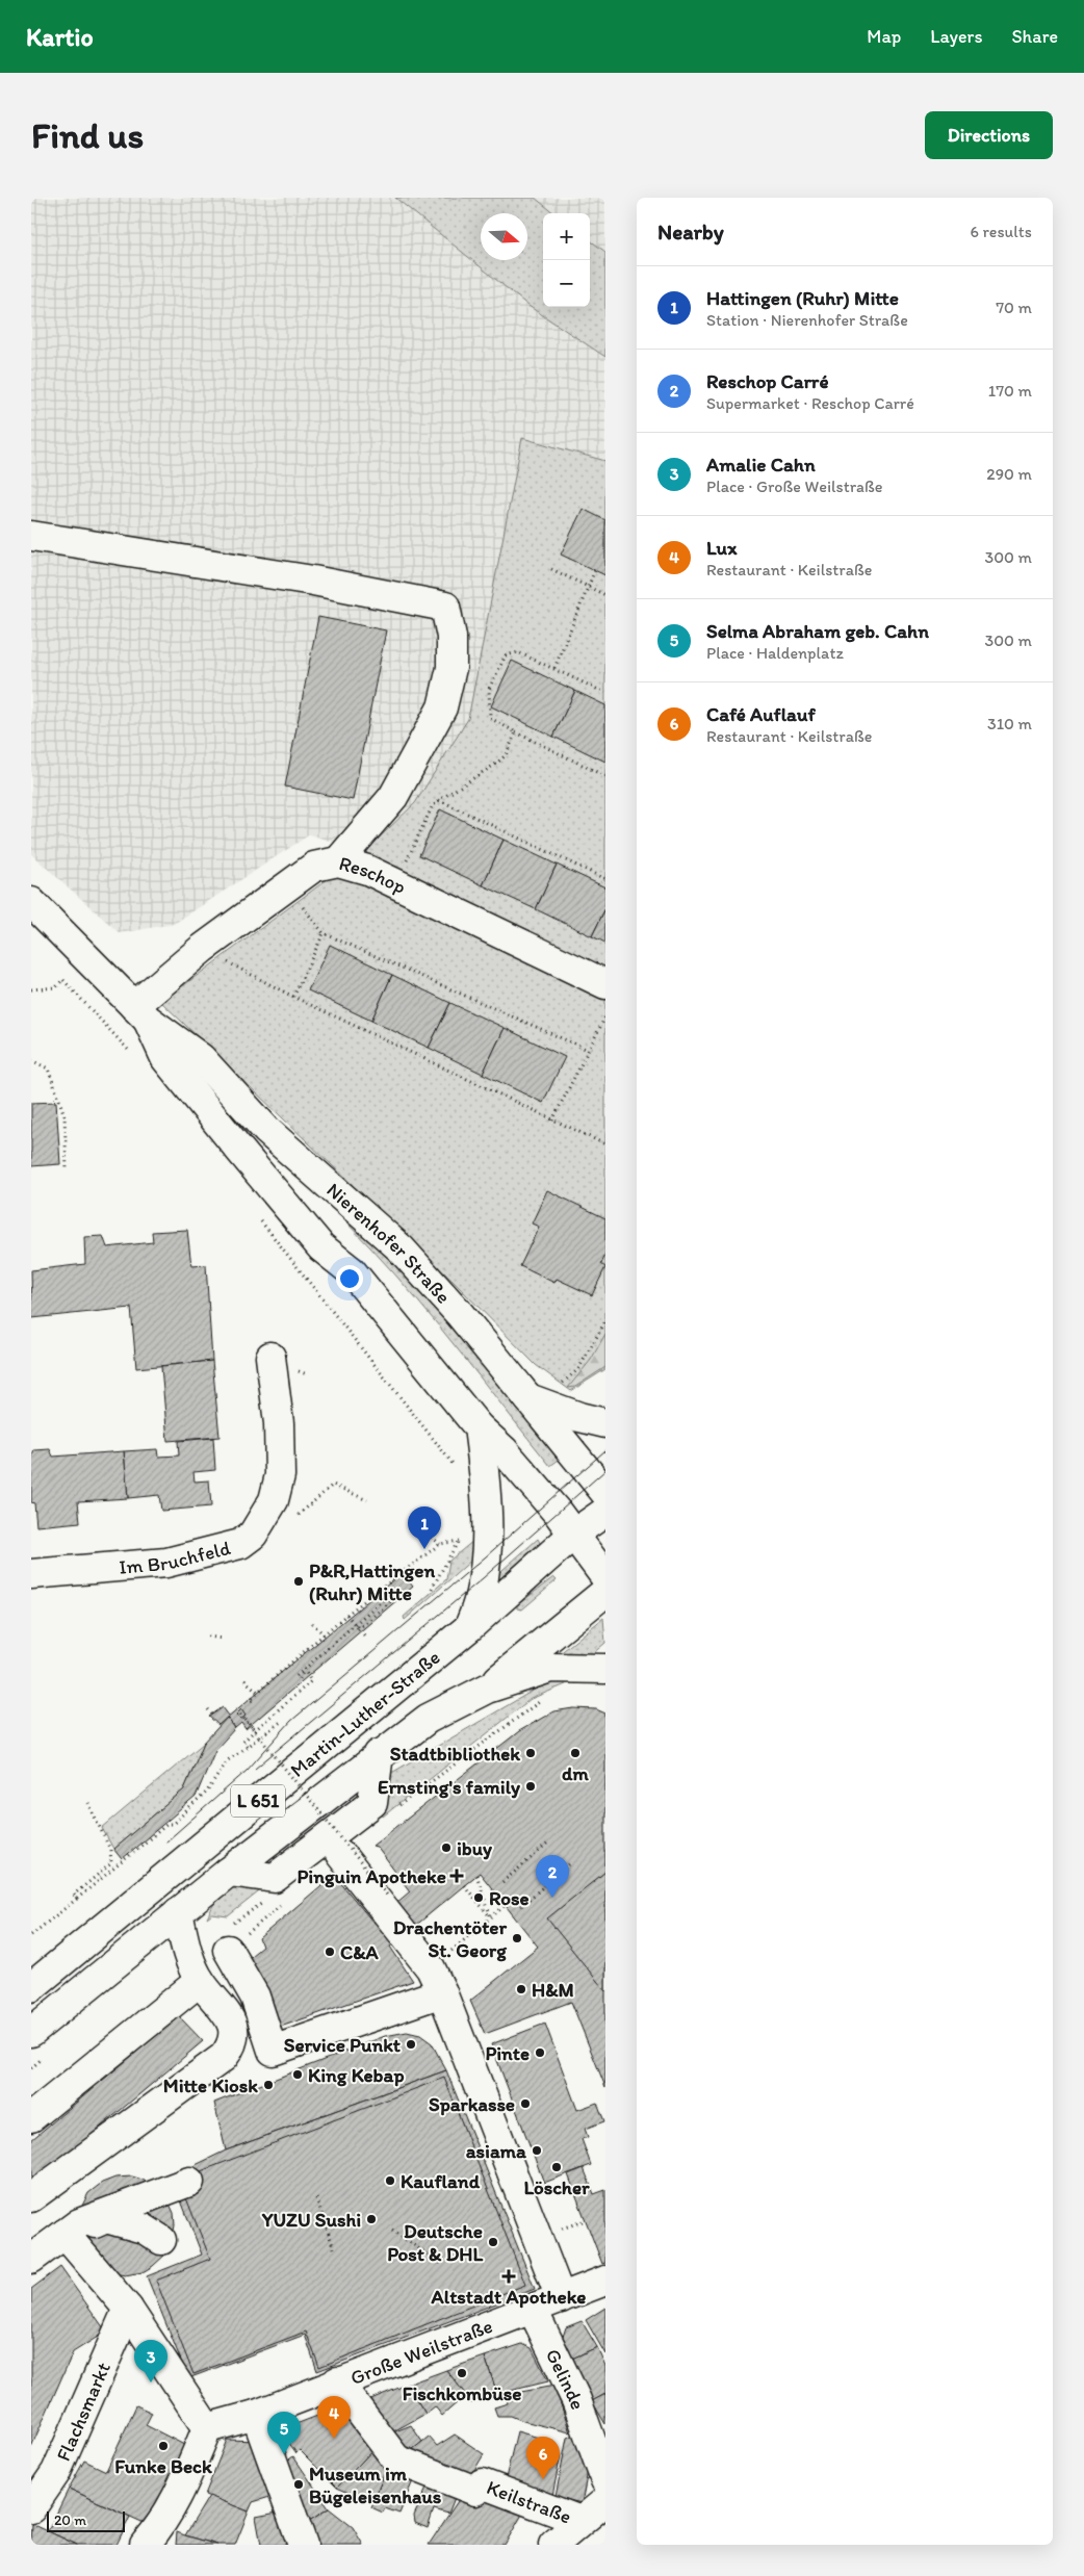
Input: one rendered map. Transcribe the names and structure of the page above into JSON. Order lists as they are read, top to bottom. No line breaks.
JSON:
{"streets":{"street":["Reschop","Nierenhofer Straße","Im Bruchfeld","Martin-Luther-Straße","L 651","Große Weilstraße","Gelinde","Flachsmarkt","Keilstraße"]},"crossings":[["Reschop","Nierenhofer Straße"],["Nierenhofer Straße","Martin-Luther-Straße"],["Nierenhofer Straße","L 651"],["Martin-Luther-Straße","L 651"],["Große Weilstraße","Gelinde"],["Große Weilstraße","Keilstraße"]],"places":{"other":["P&R,Hattingen (Ruhr) Mitte","Stadtbibliothek","dm","Ernsting's family","ibuy","Rose","Drachentöter St. Georg","C&A","H&M","Service Punkt","Pinte","King Kebap","Mitte Kiosk","Sparkasse","asiama","Löscher","Kaufland","YUZU Sushi","Deutsche Post & DHL","Fischkombüse","Funke Beck","Museum im Bügeleisenhaus"],"health":["Pinguin Apotheke","Altstadt Apotheke"]},"scale_bar":"20 m","north":"right","page":{"header":"Kartio","nav":["Map","Layers","Share"],"buttons":"Directions","title":"Find us","heading":["Nearby","6 results"],"map_buttons":["+","−"],"list":[{"mark":"1","name":"Hattingen (Ruhr) Mitte","note":"Station · Nierenhofer Straße","value":"70 m"},{"mark":"2","name":"Reschop Carré","note":"Supermarket · Reschop Carré","value":"170 m"},{"mark":"3","name":"Amalie Cahn","note":"Place · Große Weilstraße","value":"290 m"},{"mark":"4","name":"Lux","note":"Restaurant · Keilstraße","value":"300 m"},{"mark":"5","name":"Selma Abraham geb. Cahn","note":"Place · Haldenplatz","value":"300 m"},{"mark":"6","name":"Café Auflauf","note":"Restaurant · Keilstraße","value":"310 m"}],"pins":["1","2","3","4","5","6"],"scale":"20 m"}}
